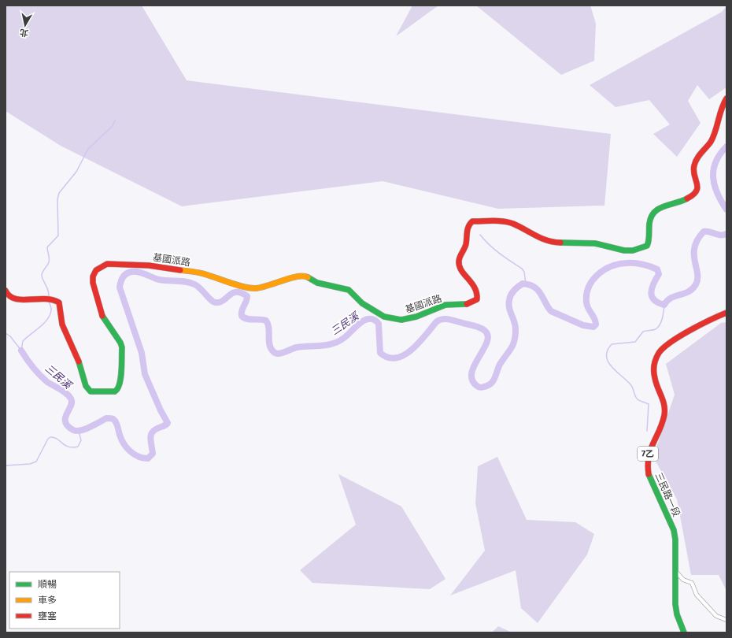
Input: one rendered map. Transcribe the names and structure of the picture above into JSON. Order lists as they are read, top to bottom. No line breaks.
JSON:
{"streets":{"street":["基國派路","7乙","三民路一段"]},"water":["三民溪"],"legend":["順暢","車多","壅塞"],"north":"bottom"}
